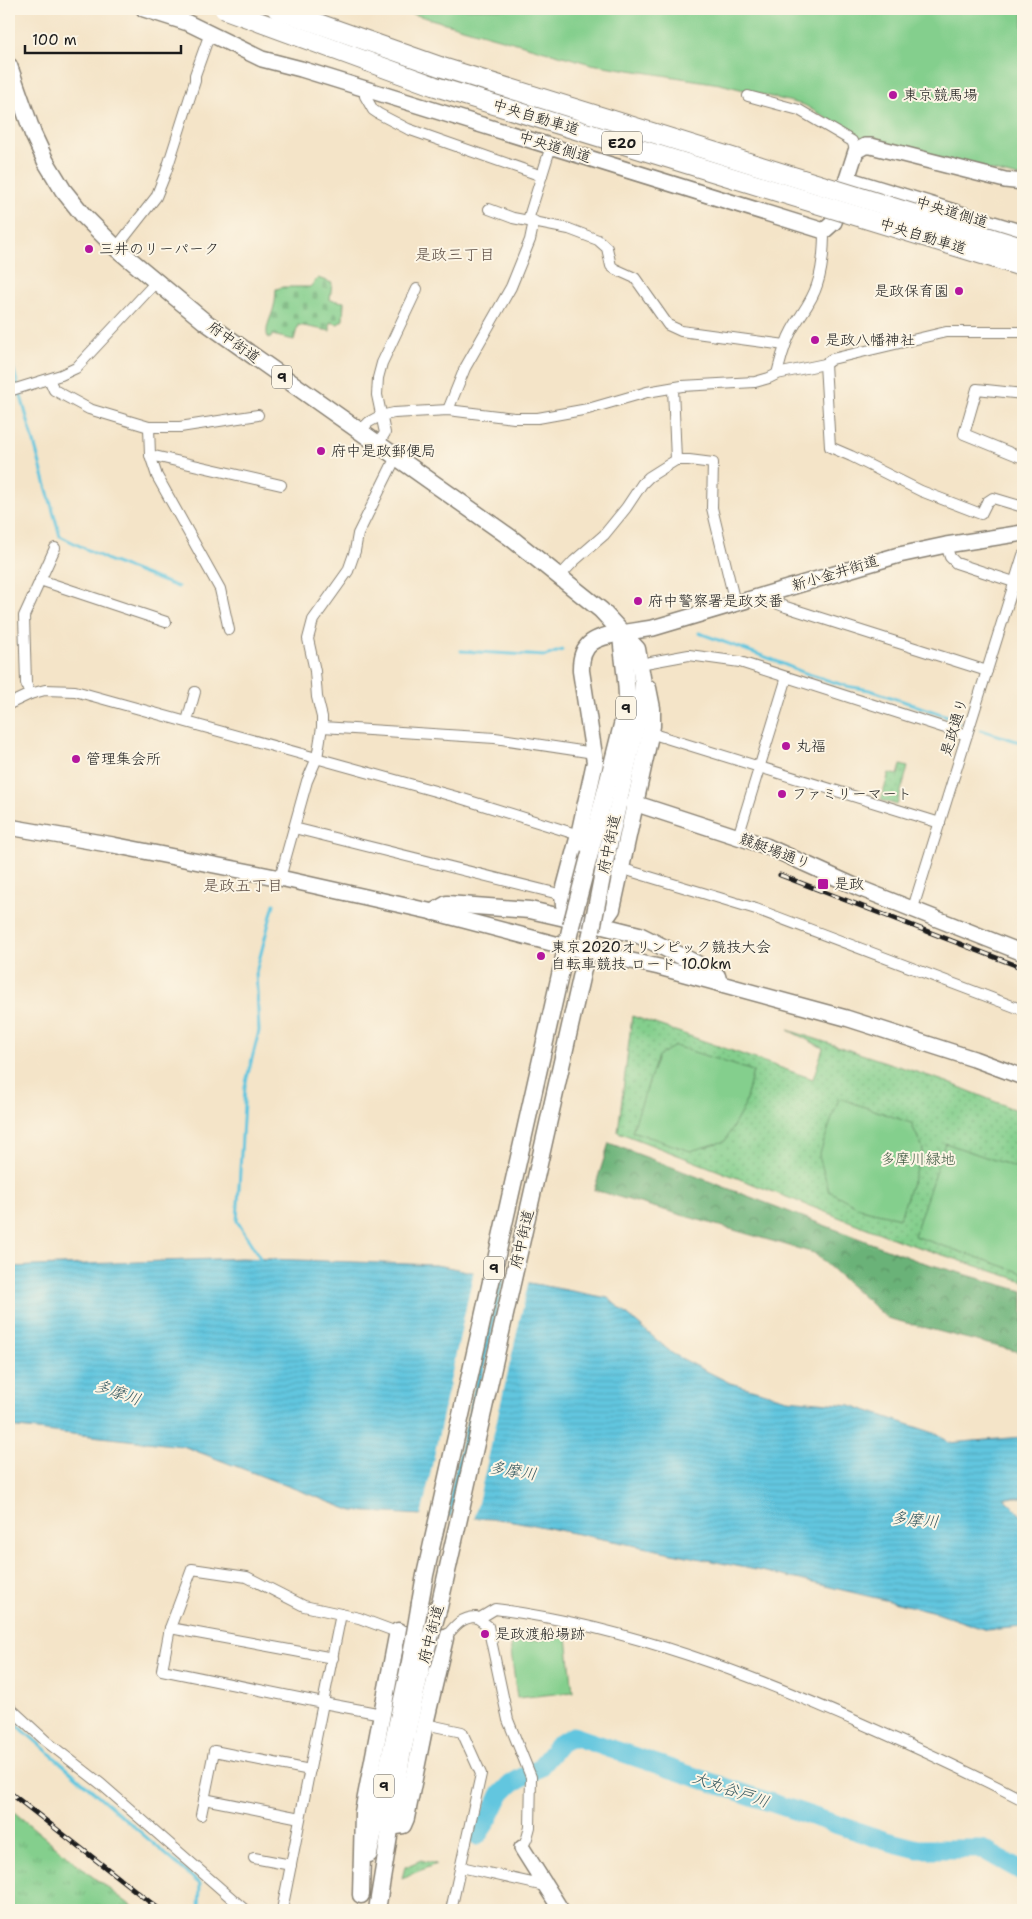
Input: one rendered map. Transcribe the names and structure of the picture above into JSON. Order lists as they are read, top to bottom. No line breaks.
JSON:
{"streets":{"highway":["中央自動車道","E20"],"main road":["府中街道","9"],"street":["中央道側道","新小金井街道","是政通り","競艇場通り"]},"crossings":[["府中街道","新小金井街道"],["是政通り","競艇場通り"]],"districts":["是政三丁目","是政五丁目"],"water":["多摩川","大丸谷戸川"],"parks":["多摩川緑地"],"places":{"other":["東京競馬場","三井のリーパーク","是政保育園","是政八幡神社","府中是政郵便局","府中警察署是政交番","丸福","管理集会所","ファミリーマート","東京2020オリンピック競技大会 自転車競技 ロード 10.0km","是政渡船場跡"],"transit":["是政"]},"scale_bar":"100 m"}
